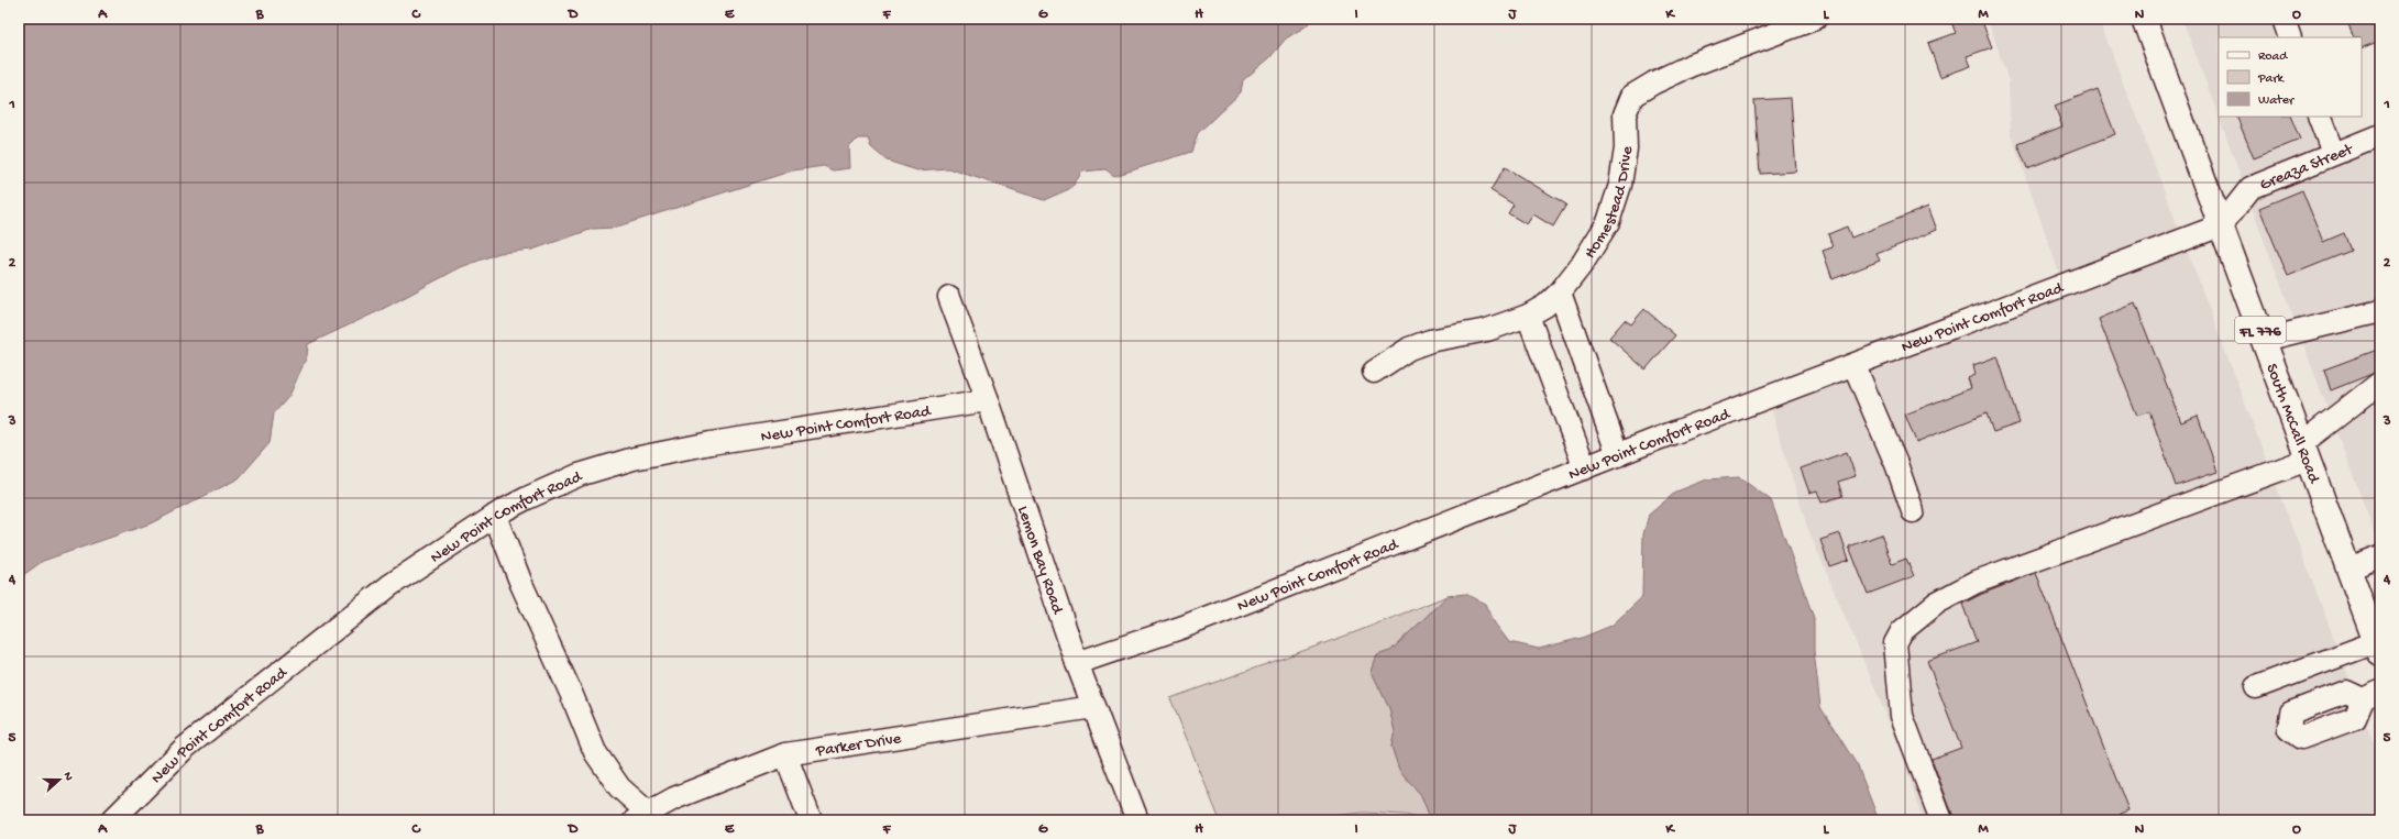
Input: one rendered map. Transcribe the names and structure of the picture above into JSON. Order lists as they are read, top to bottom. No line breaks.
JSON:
{"streets":{"main road":["FL 776","South McCall Road"],"street":["Greaza Street","Homestead Drive","New Point Comfort Road","Lemon Bay Road","Parker Drive"]},"crossings":[["Greaza Street","New Point Comfort Road"],["Greaza Street","South McCall Road"],["New Point Comfort Road","South McCall Road"],["New Point Comfort Road","Lemon Bay Road"],["Lemon Bay Road","Parker Drive"]],"legend":["Road","Park","Water"],"north":"right","grid":{"columns":["A","B","C","D","E","F","G","H","I","J","K","L","M","N","O"],"rows":["1","2","3","4","5"]}}
